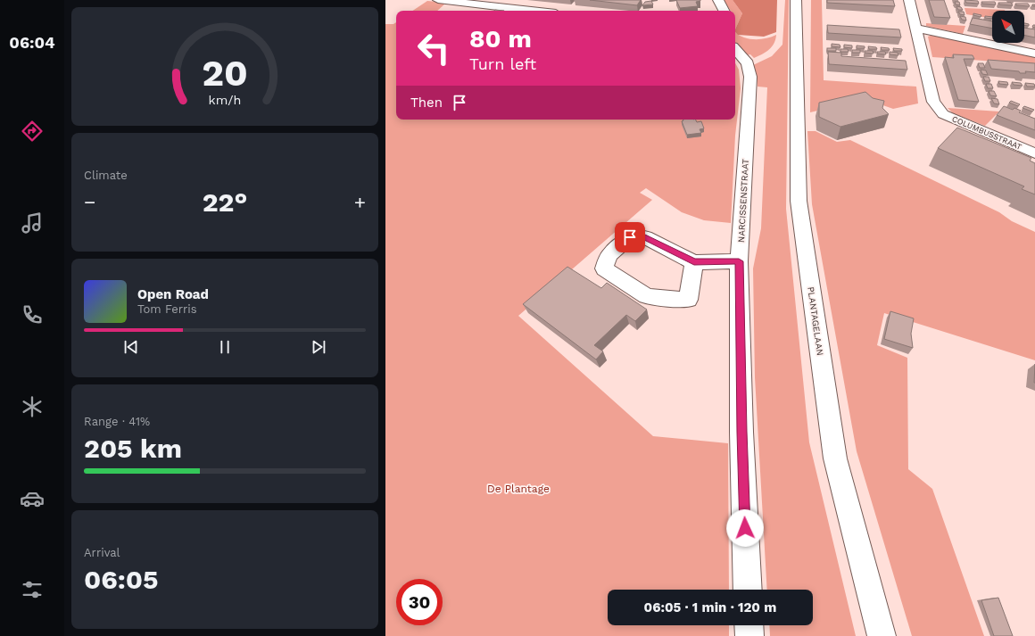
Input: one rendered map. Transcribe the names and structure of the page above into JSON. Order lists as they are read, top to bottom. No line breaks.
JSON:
{"streets":{"street":["COLUMBUSSTRAAT","NARCISSENSTRAAT","PLANTAGELAAN"]},"parks":["De Plantage"],"north":"top left","page":{"tabs":"06:04","turn":["80 m","Turn left"],"then":"Then","tile":["Climate",["Range · 41%","205 km"],["Arrival","06:05"]],"heat":["−","22°","+"],"song":["Open Road","Tom Ferris"],"limit":"30","trip":"06:05 · 1 min · 120 m","gauge":["20","km/h"]}}
